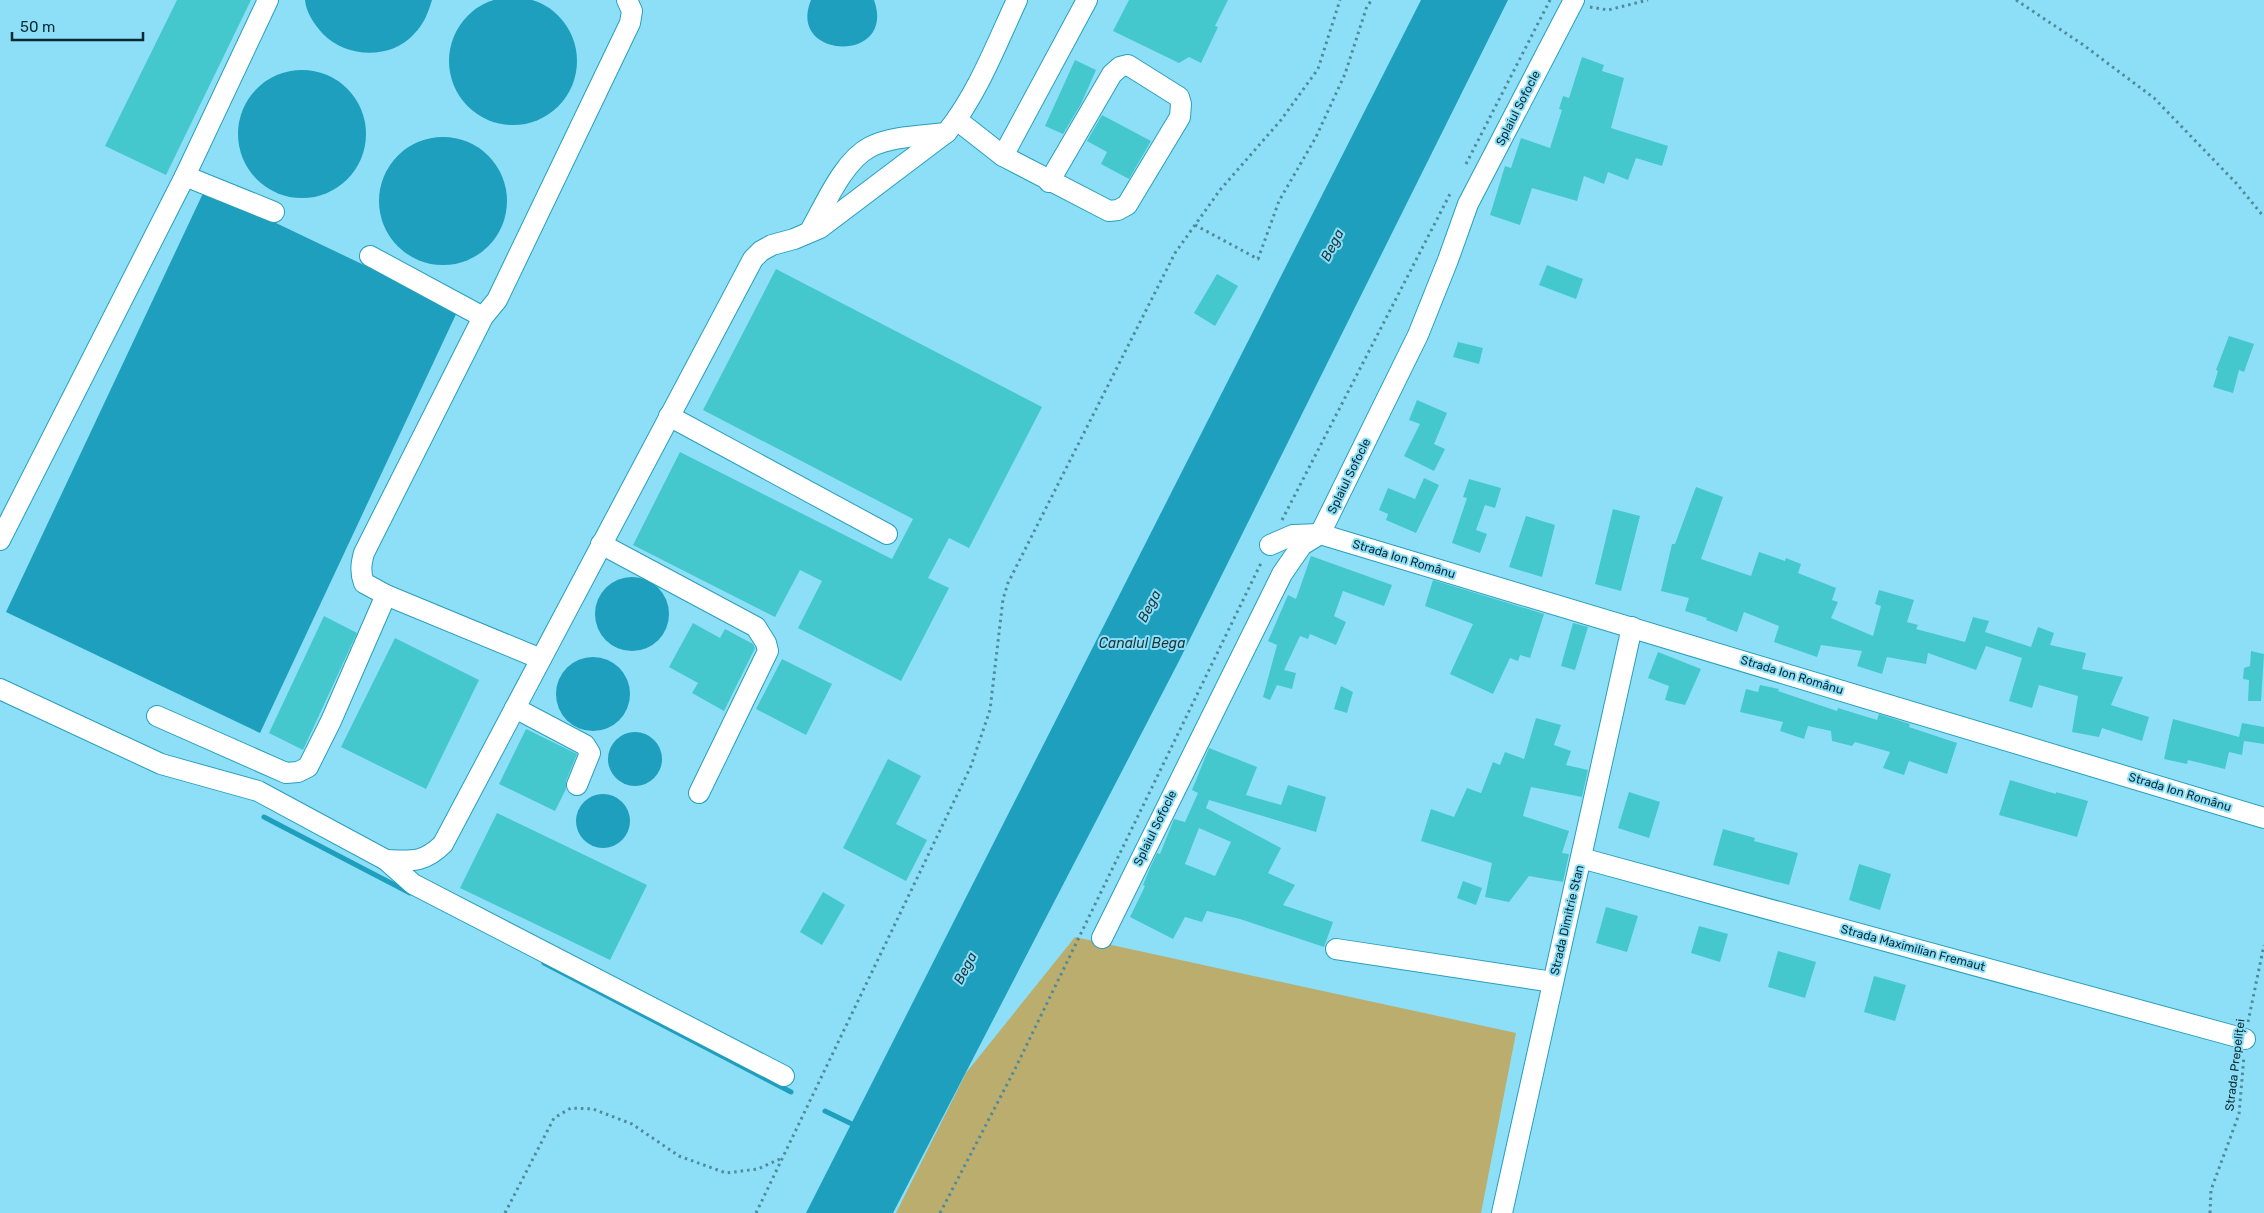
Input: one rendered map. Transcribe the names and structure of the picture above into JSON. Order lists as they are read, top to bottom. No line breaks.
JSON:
{"streets":{"street":["Splaiul Sofocle","Strada Ion Românu","Strada Dimitrie Stan","Strada Maximilian Fremaut"],"path":["Strada Prepeliței"]},"crossings":[["Splaiul Sofocle","Strada Ion Românu"],["Strada Ion Românu","Strada Dimitrie Stan"],["Strada Dimitrie Stan","Strada Maximilian Fremaut"],["Strada Maximilian Fremaut","Strada Prepeliței"]],"water":["Bega","Canalul Bega"],"scale_bar":"50 m"}
